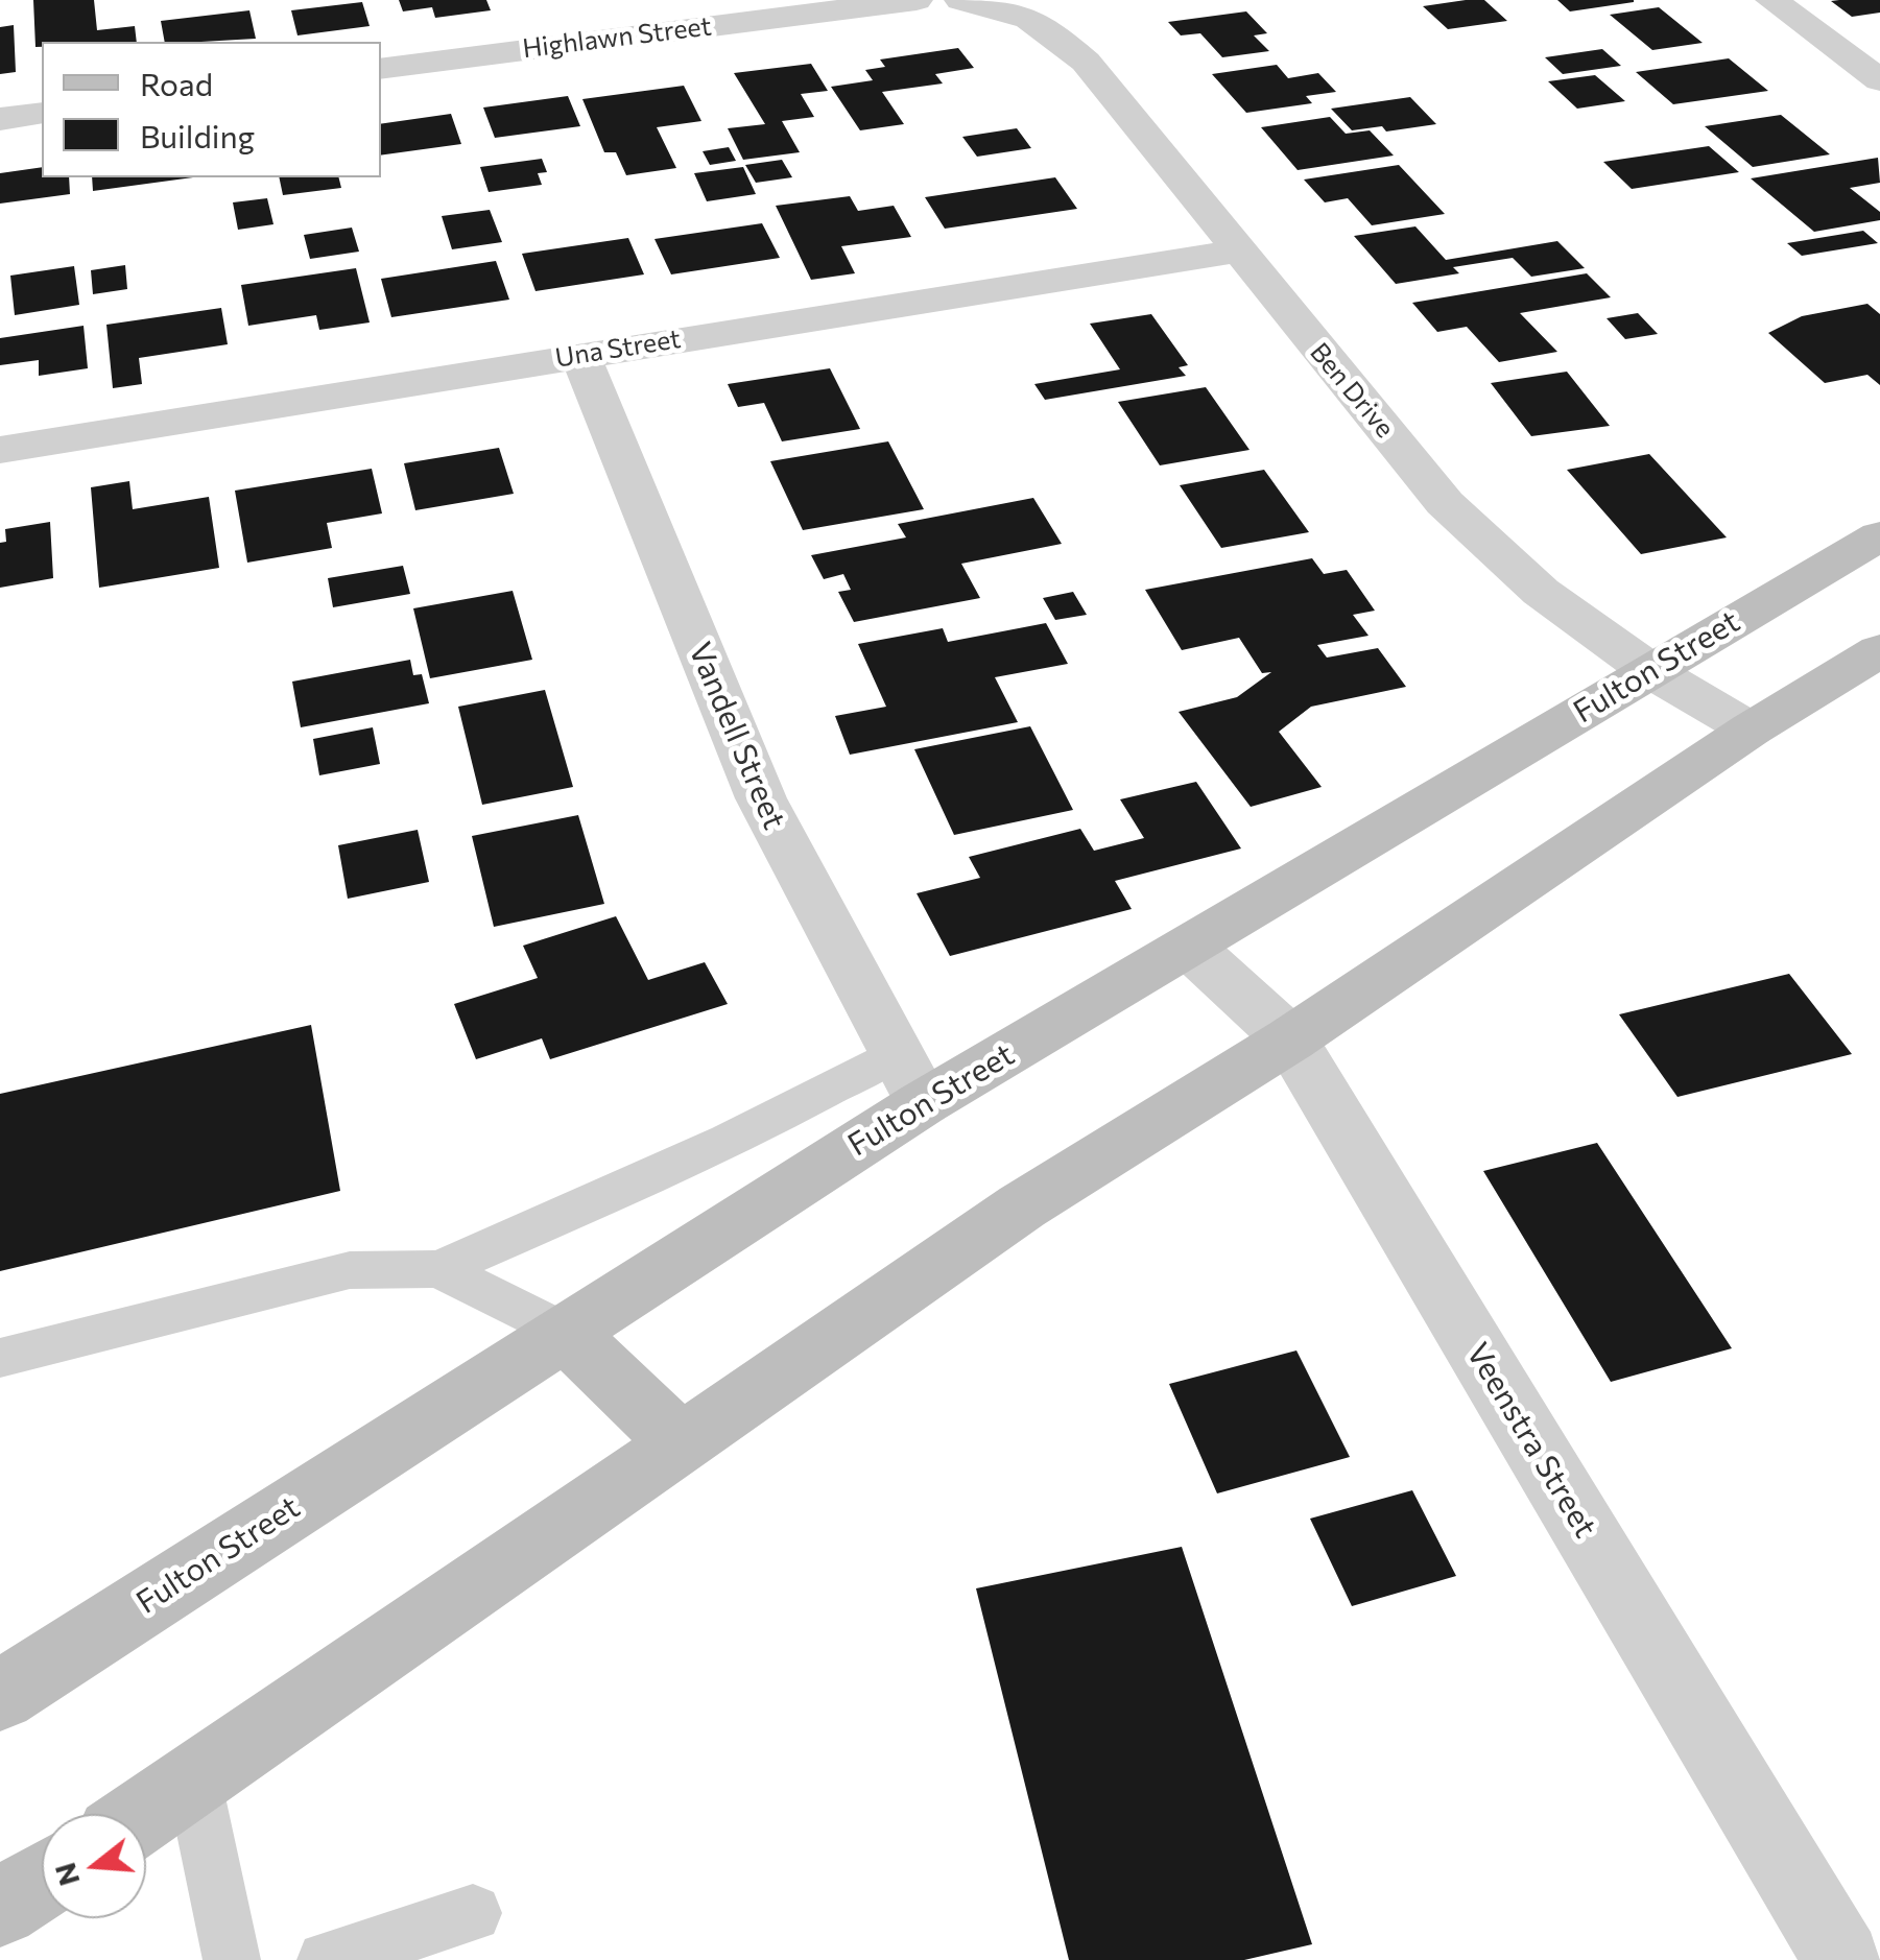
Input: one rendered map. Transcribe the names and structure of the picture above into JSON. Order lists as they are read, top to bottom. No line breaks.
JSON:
{"streets":{"main road":["Fulton Street"],"street":["Highlawn Street","Una Street","Ben Drive","Vandell Street","Veenstra Street"]},"crossings":[["Una Street","Ben Drive"],["Una Street","Vandell Street"],["Ben Drive","Fulton Street"],["Fulton Street","Vandell Street"],["Fulton Street","Veenstra Street"]],"legend":["Road","Building"],"north":"left"}
